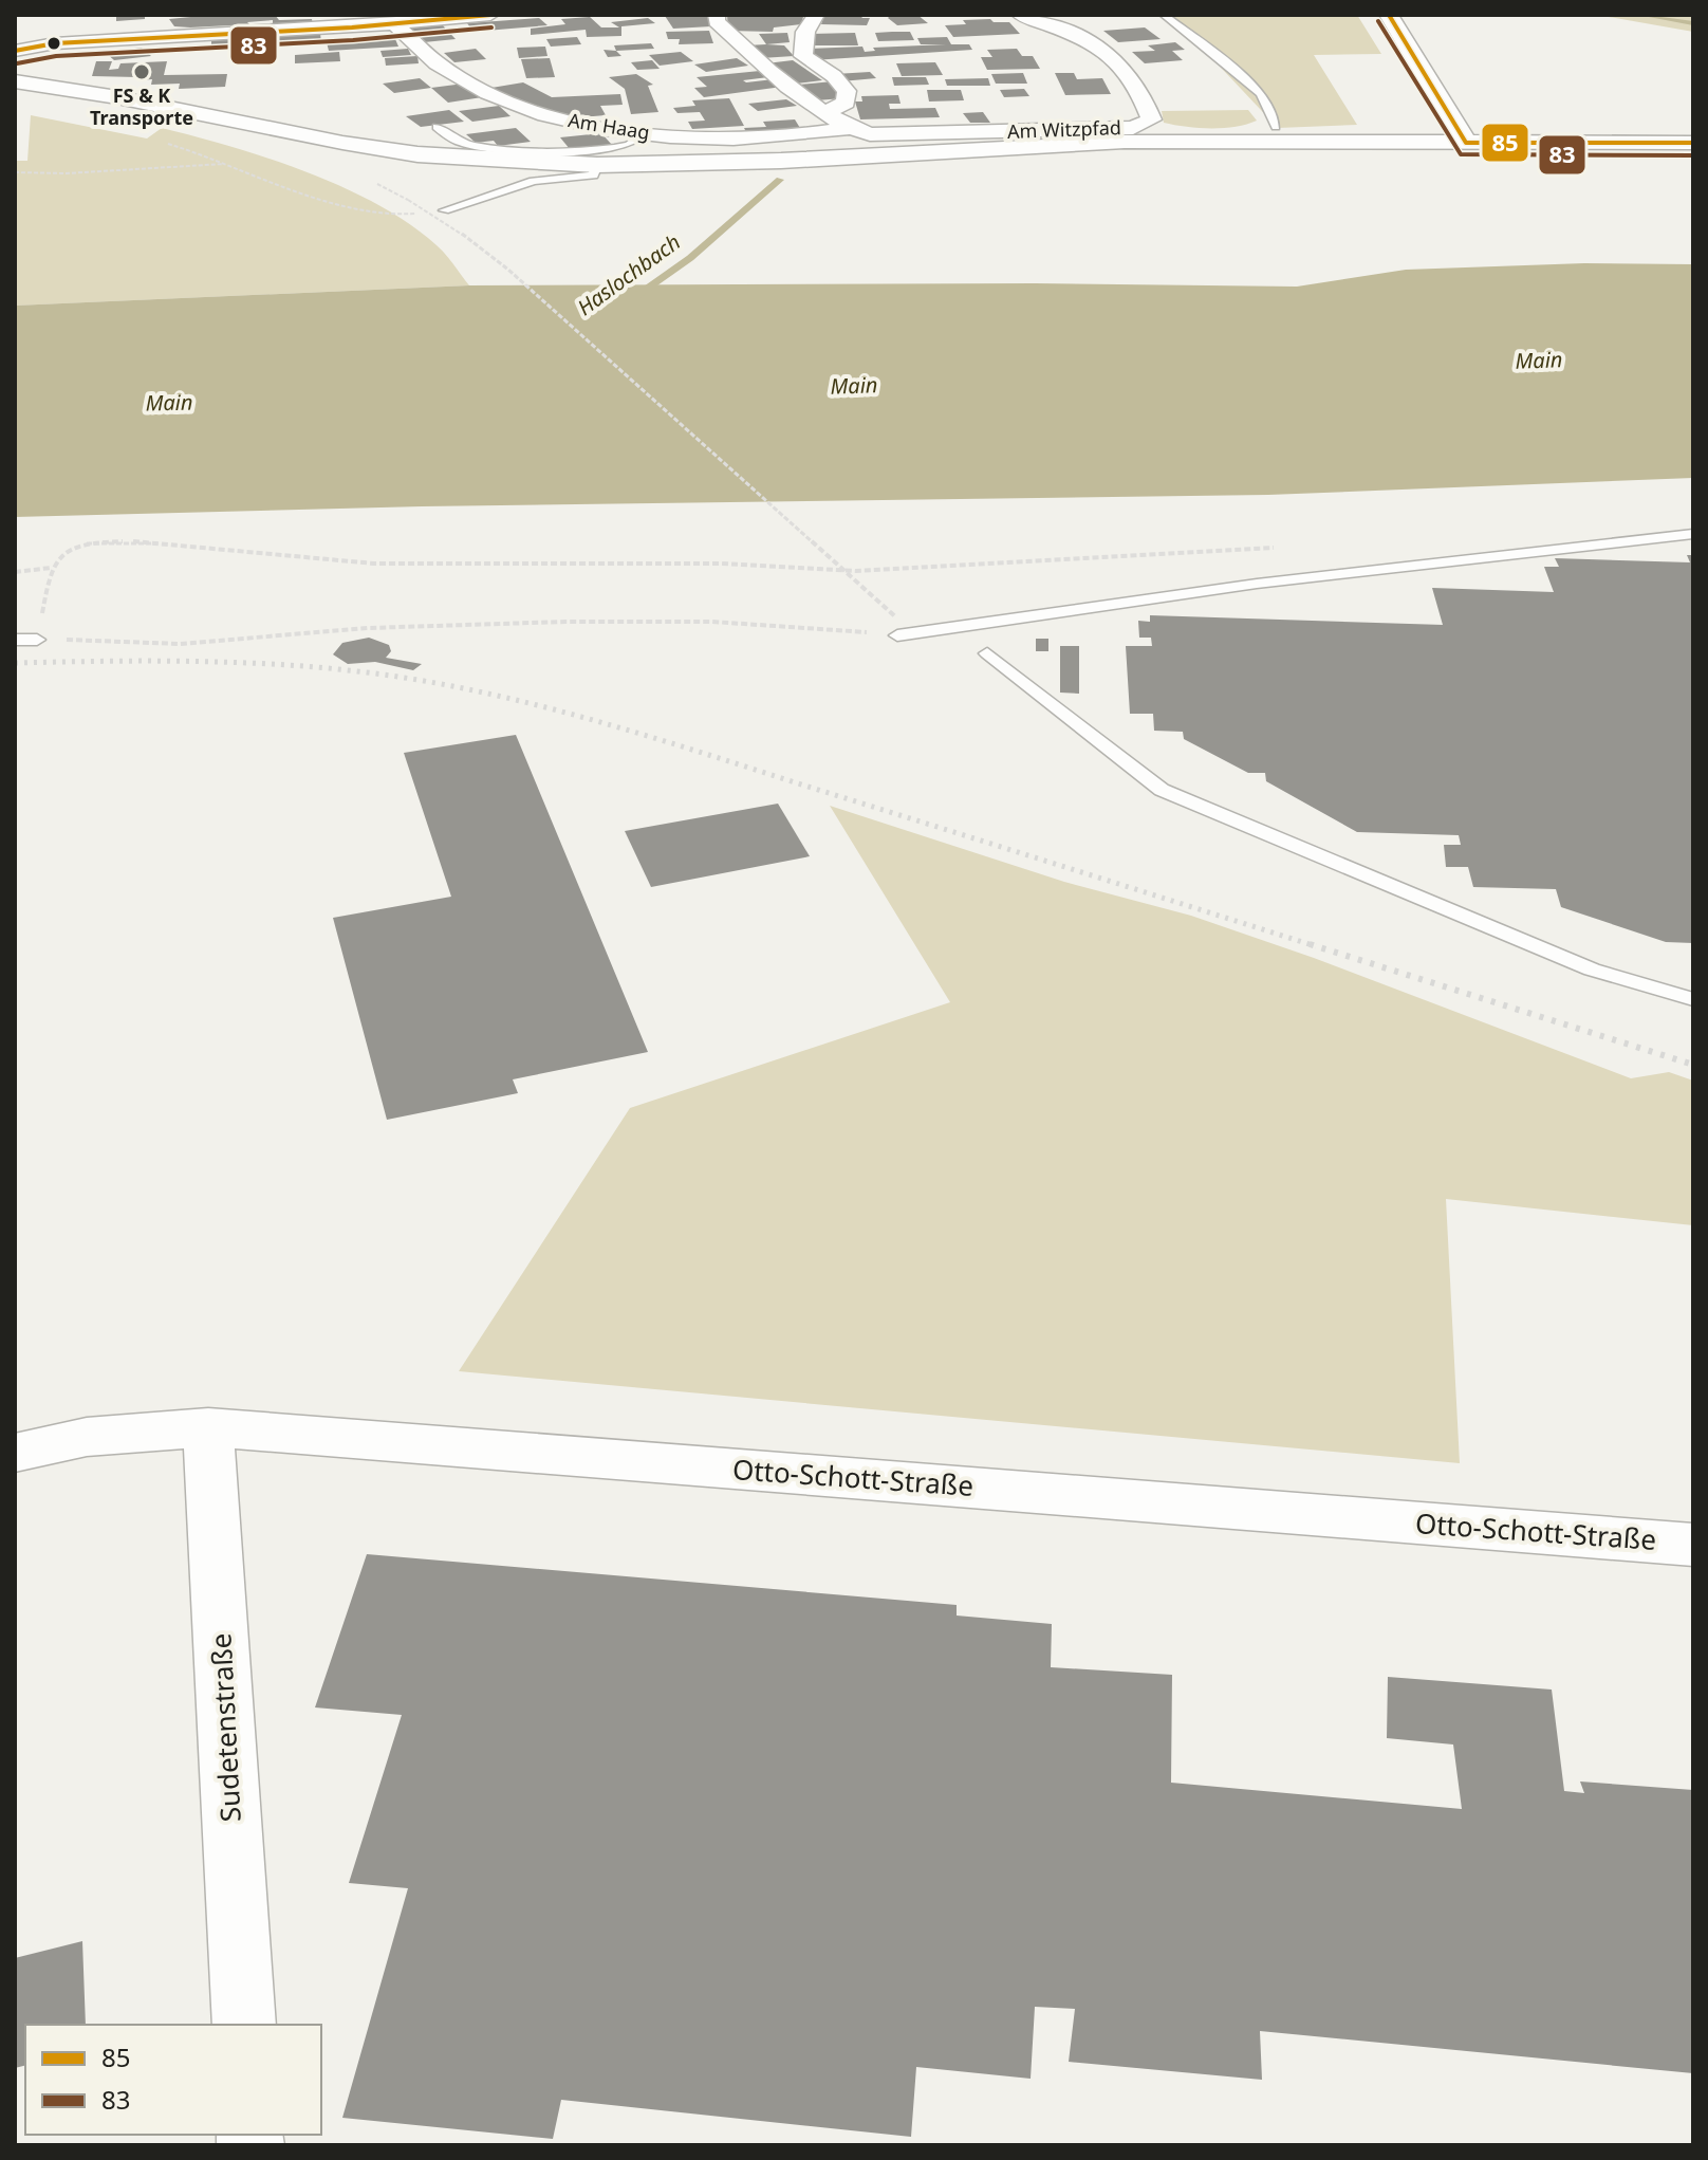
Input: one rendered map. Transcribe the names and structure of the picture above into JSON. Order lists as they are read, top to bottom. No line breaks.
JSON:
{"streets":{"street":["Am Haag","Am Witzpfad","Otto-Schott-Straße","Sudetenstraße"]},"crossings":[["Am Haag","Am Witzpfad"],["Otto-Schott-Straße","Sudetenstraße"]],"water":["Haslochbach","Main"],"places":["FS & K Transporte"],"lines":["transit line 85","transit line 83"],"legend":["85","83"]}
